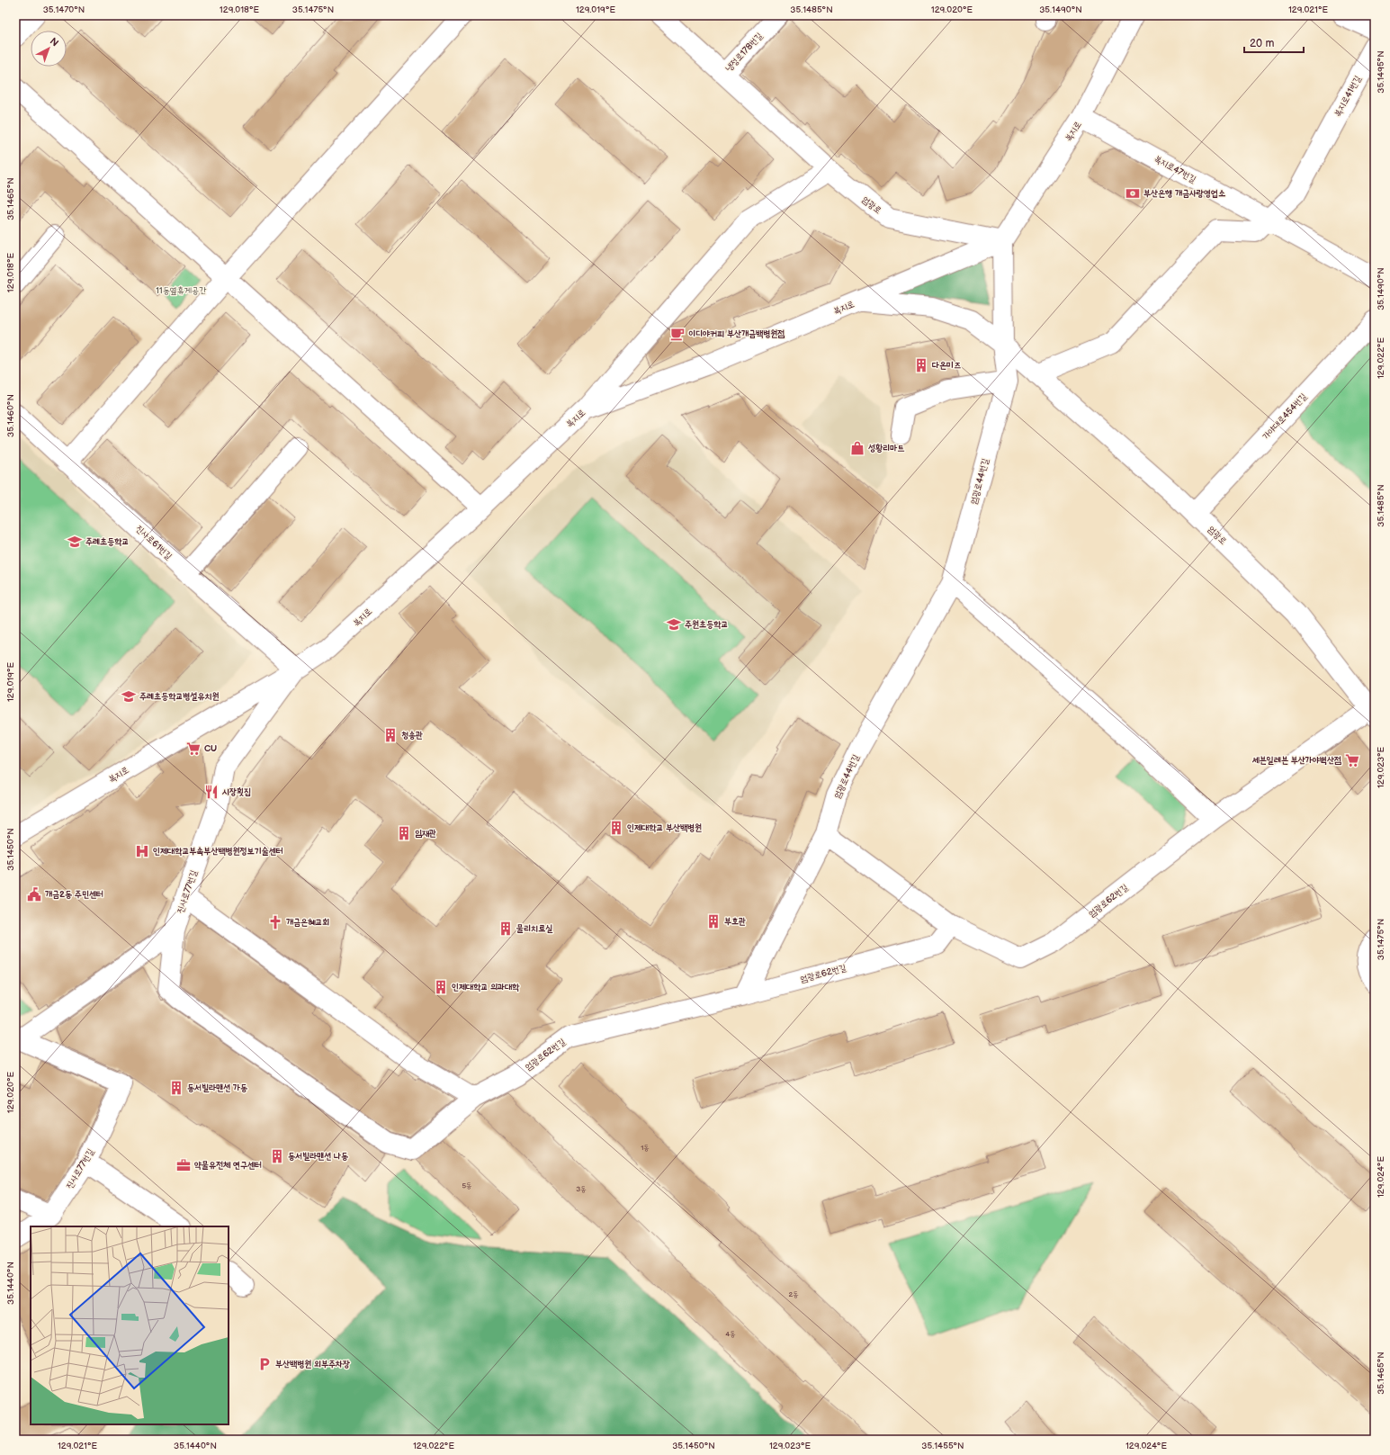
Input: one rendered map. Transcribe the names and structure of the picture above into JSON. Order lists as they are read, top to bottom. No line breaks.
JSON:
{"streets":{"street":["냉정로178번길","복지로41번길","복지로","복지로47번길","엄광로","가야대로454번길","엄광로44번길","진사로61번길","진사로77번길","엄광로62번길"]},"crossings":[["냉정로178번길","엄광로"],["복지로41번길","복지로47번길"],["복지로","복지로47번길"],["복지로","엄광로"],["복지로","진사로61번길"],["복지로","진사로77번길"],["엄광로","가야대로454번길"],["엄광로","엄광로44번길"],["엄광로","엄광로62번길"],["엄광로44번길","엄광로62번길"],["진사로61번길","진사로77번길"],["진사로77번길","엄광로62번길"]],"parks":["11동옆휴게공간"],"places":{"bank":["부산은행 개금사랑영업소"],"cafe":["이디야커피 부산개금백병원점"],"building":["다온미즈","청송관","인제대학교 부산백병원","임재관","부호관","물리치료실","인제대학교 의과대학","동서빌라맨션 가동","동서빌라맨션 나동"],"shop":["성황리마트"],"school or university":["주례초등학교","주원초등학교","주례초등학교병설유치원"],"supermarket":["CU","세븐일레븐 부산가야벽산점"],"restaurant":["시장횟집"],"hospital":["인제대학교부속부산백병원정보기술센터"],"public building":["개금2동 주민센터"],"church":["개금은혜교회"],"office":["약물유전체 연구센터"],"parking":["부산백병원 외부주차장"]},"house_numbers":["1동","5동","3동","2동","4동"],"scale_bar":"20 m","north":"top right","coordinates":["35.1470°N","129.018°E","35.1475°N","129.019°E","35.1485°N","129.020°E","35.1490°N","129.021°E","35.1495°N","35.1465°N","129.022°E","35.1460°N","129.023°E","35.1450°N","129.024°E","35.1440°N","35.1455°N"]}
